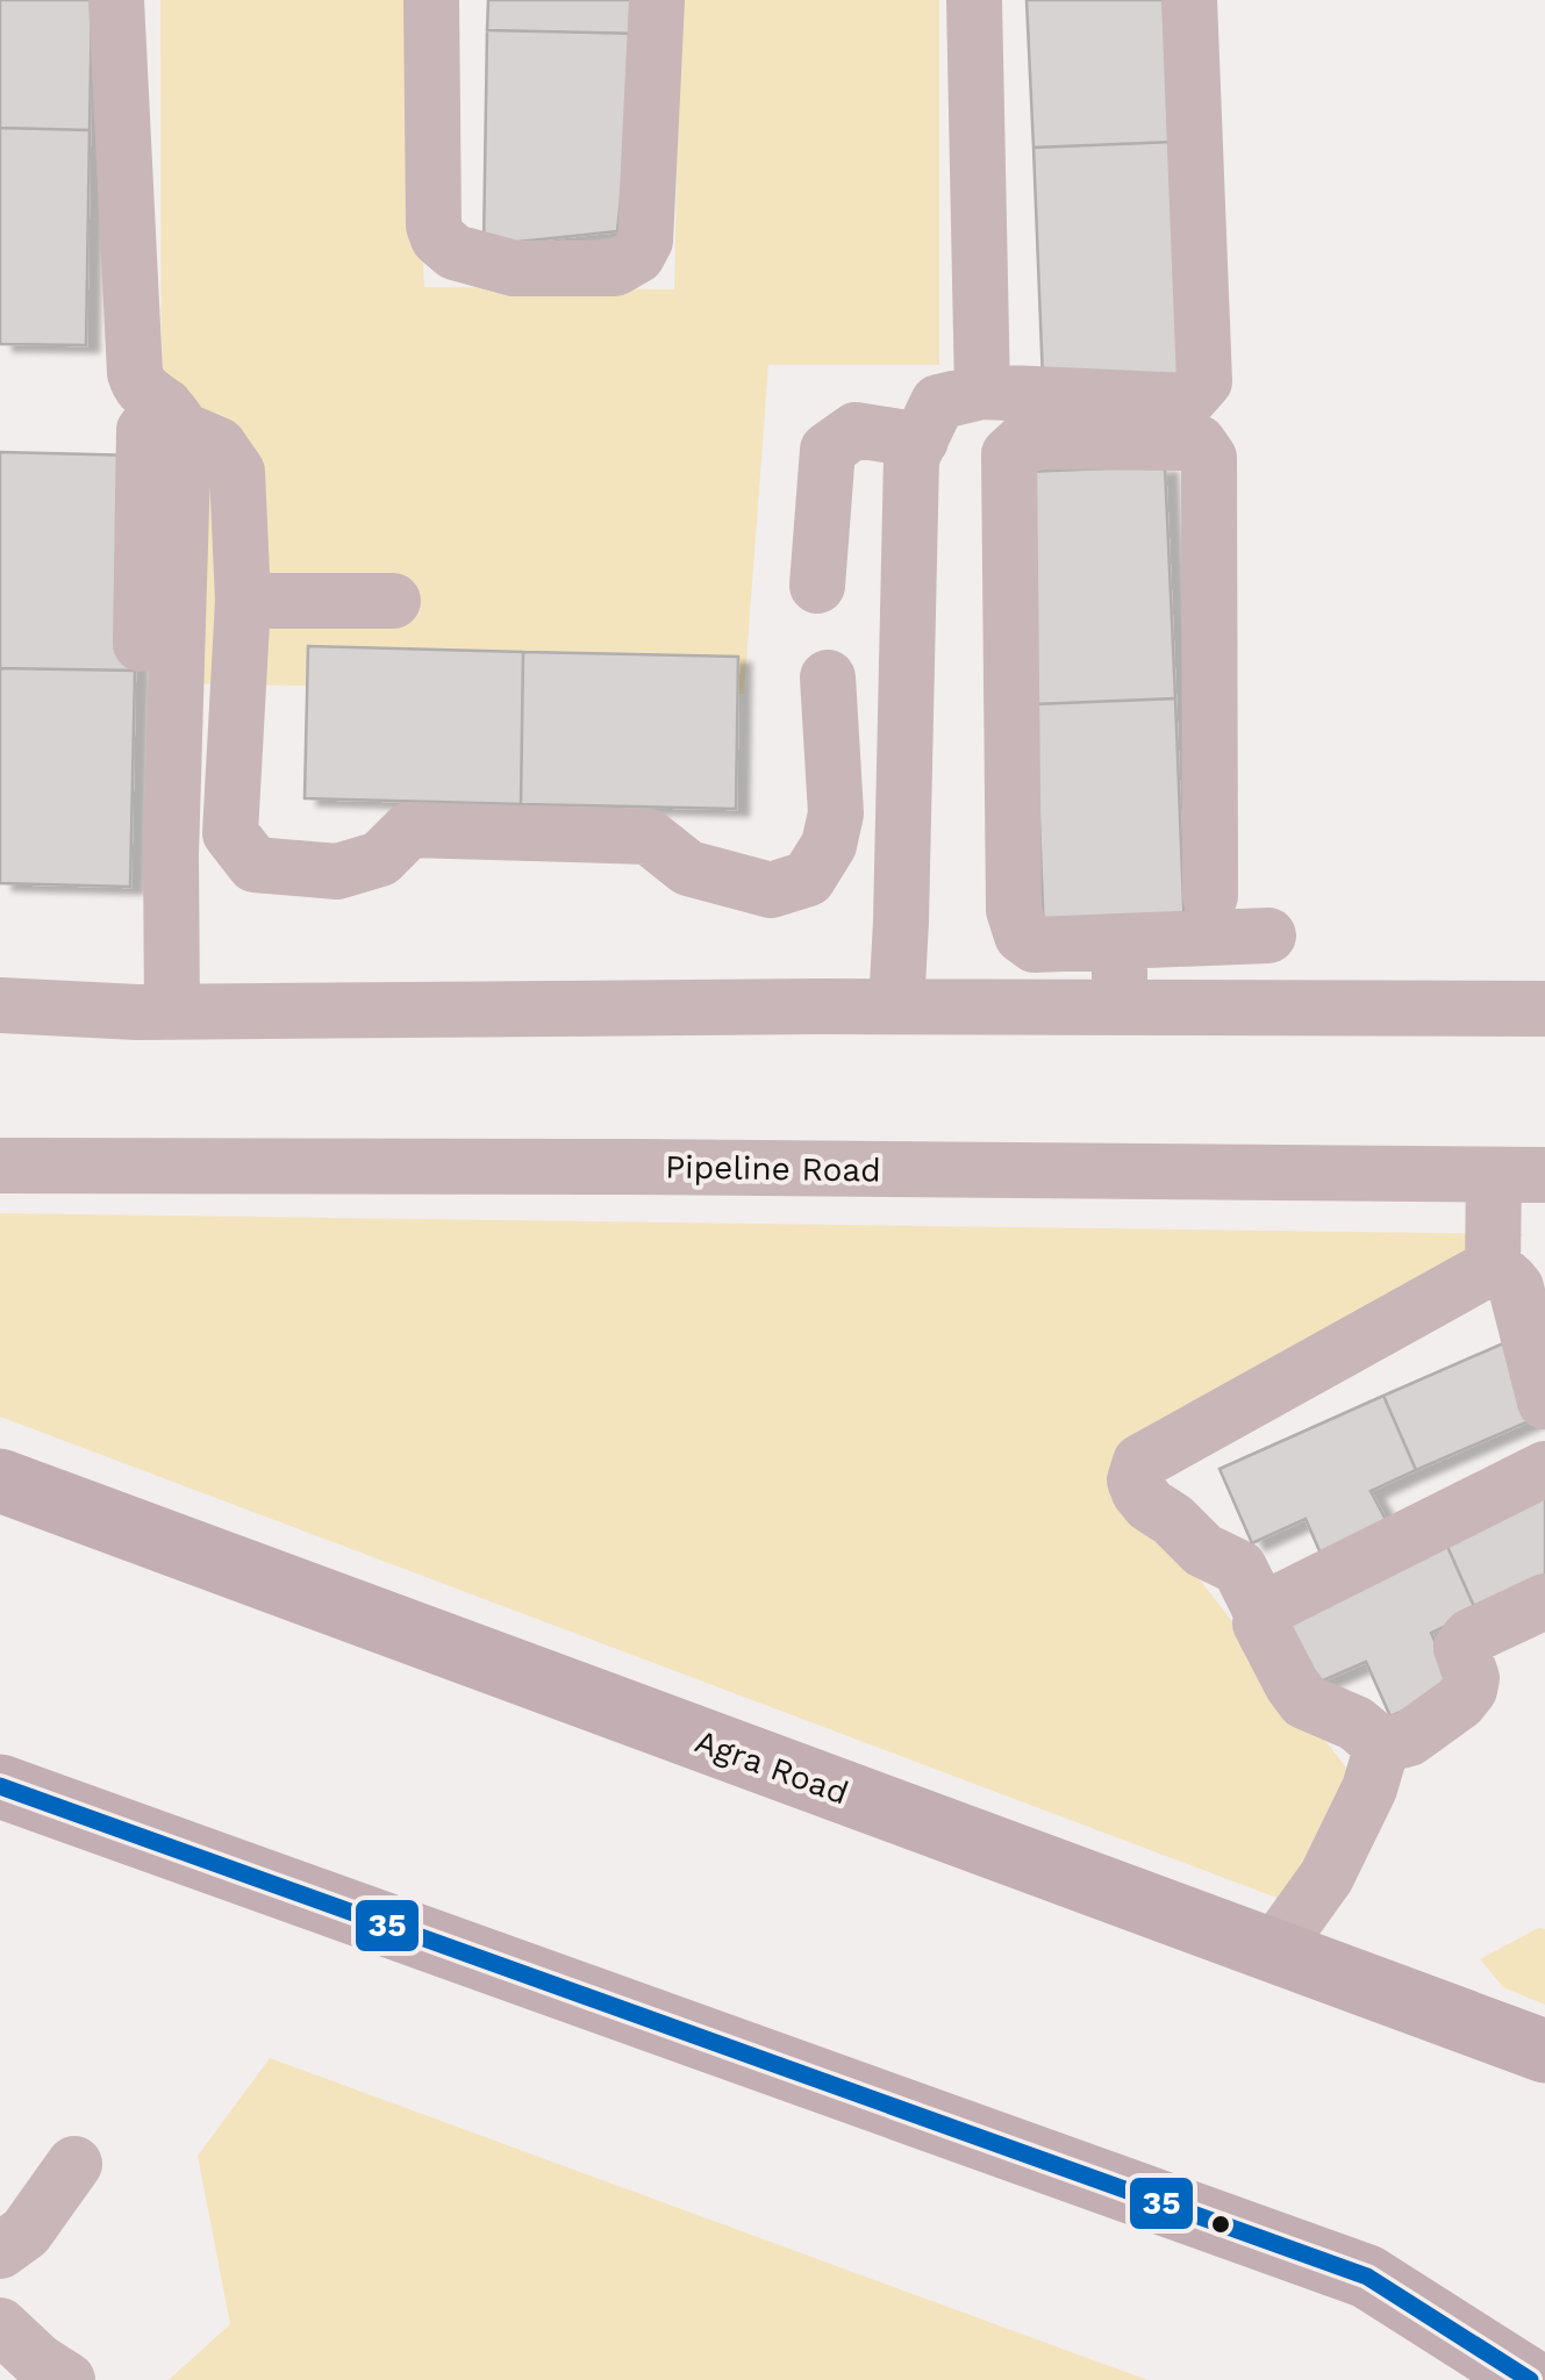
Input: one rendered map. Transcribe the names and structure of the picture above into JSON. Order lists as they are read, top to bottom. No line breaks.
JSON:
{"streets":{"highway":["Agra Road"],"street":["Pipeline Road"]},"lines":["transit line 35"]}
